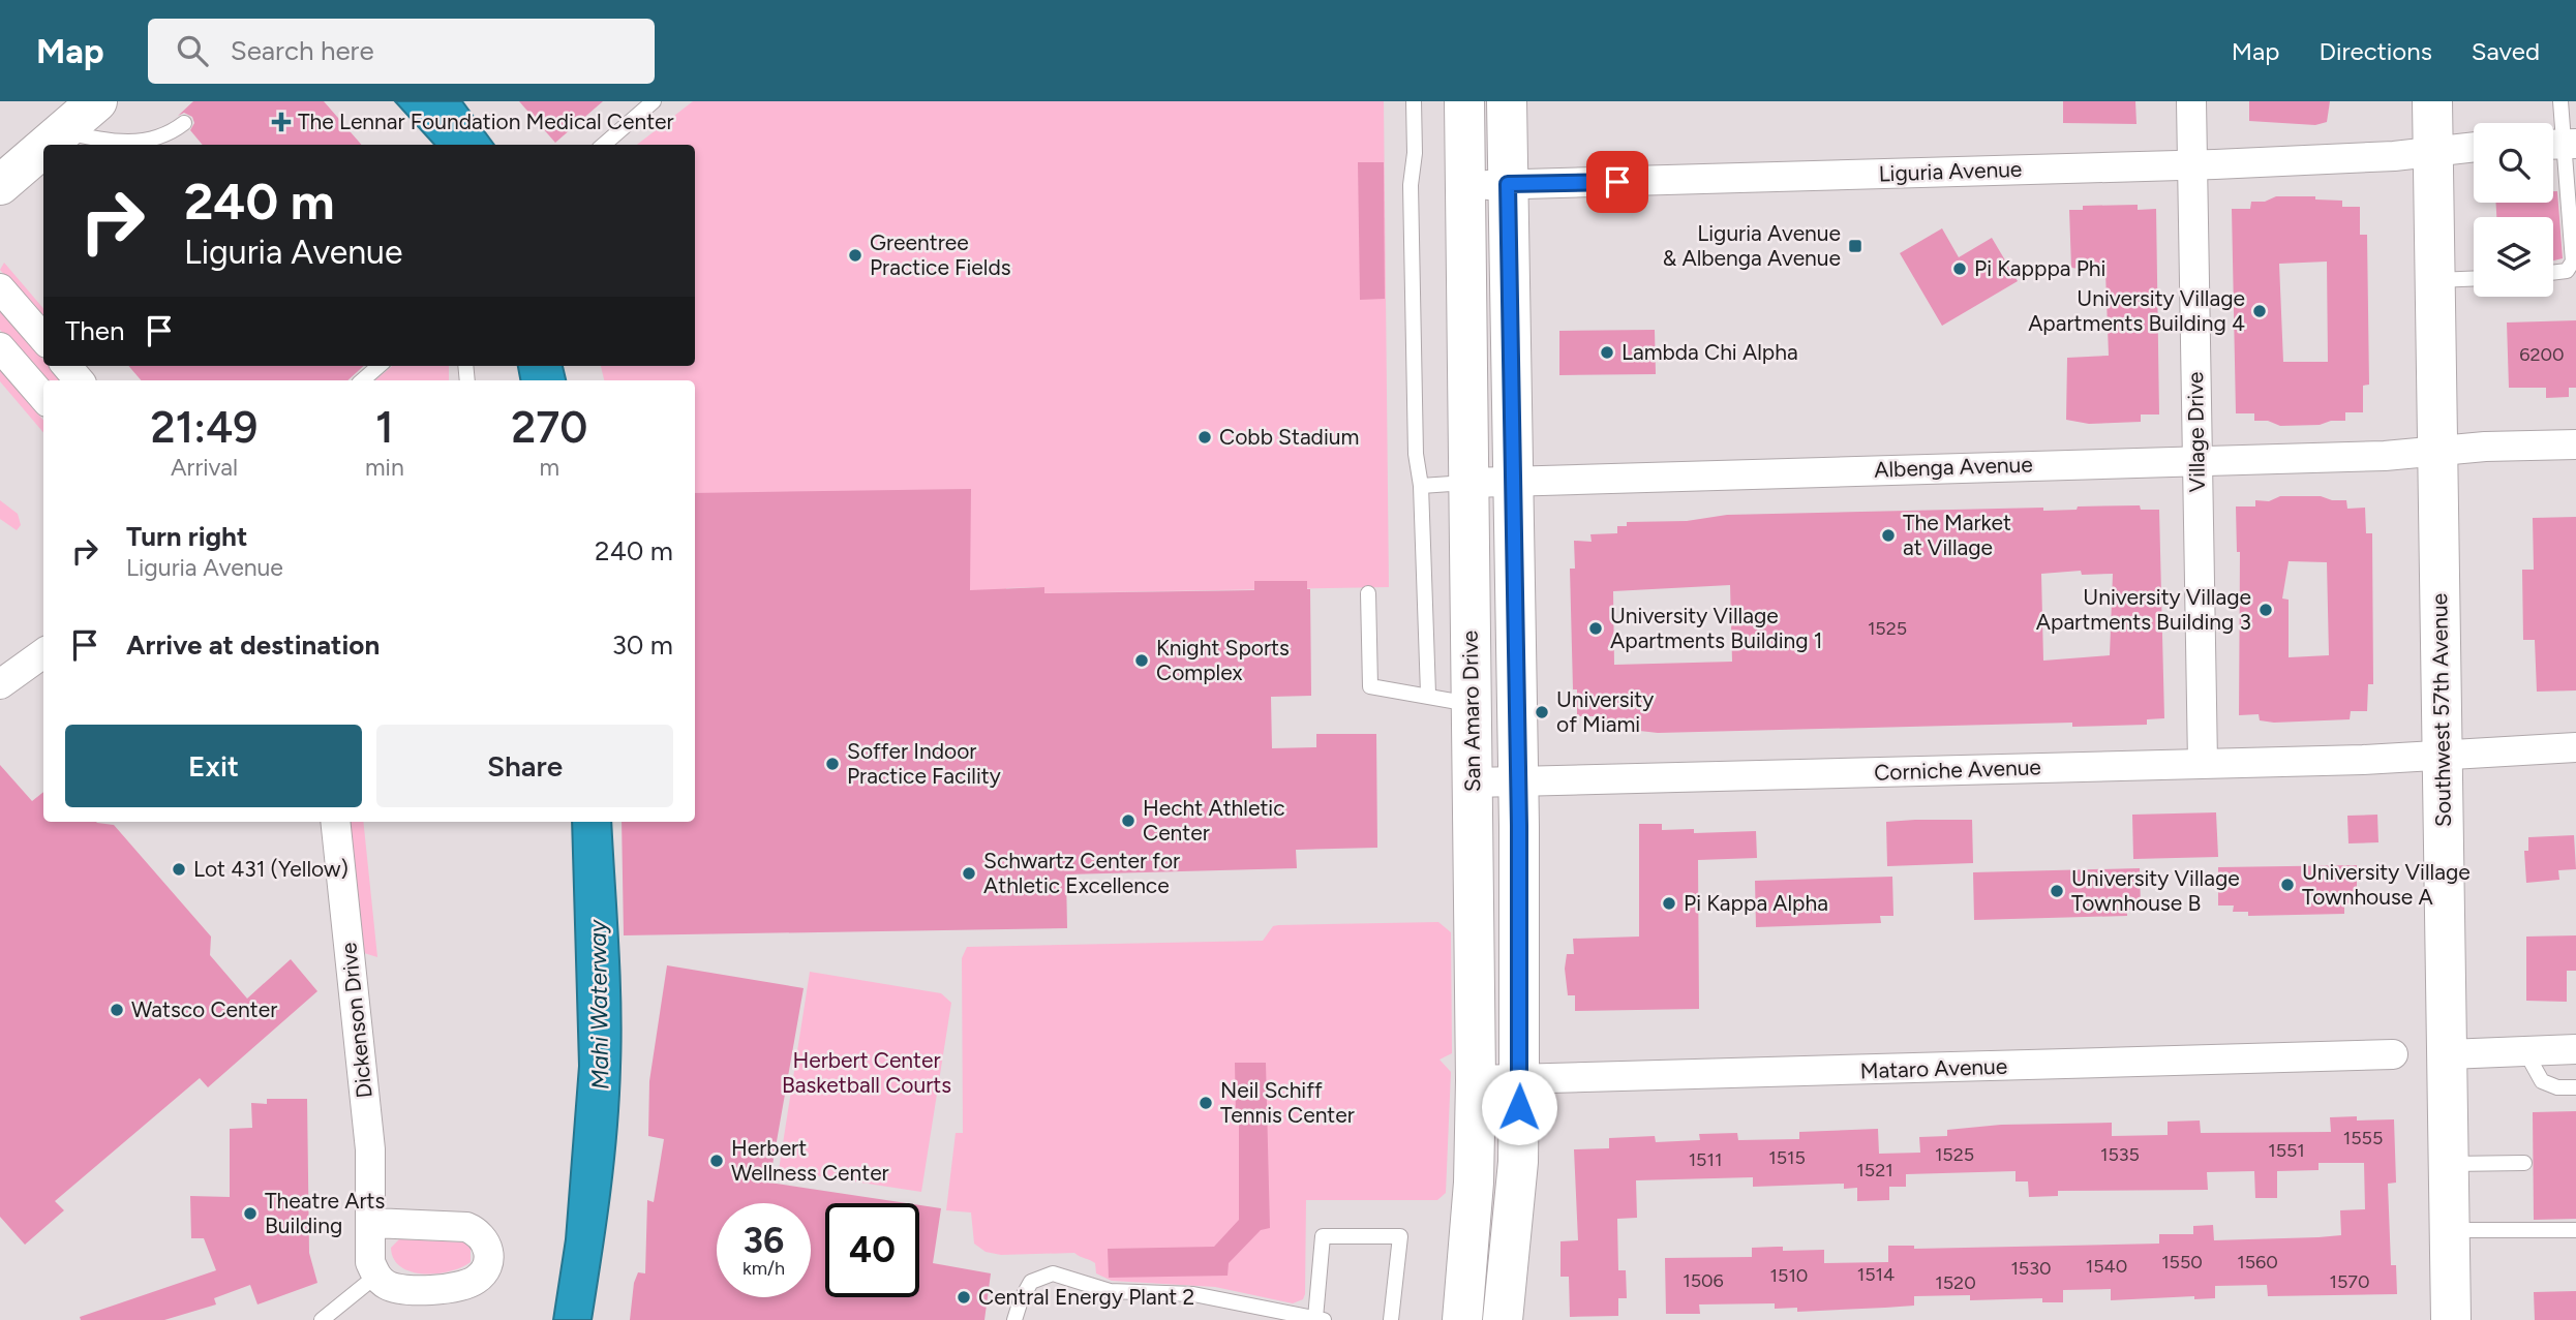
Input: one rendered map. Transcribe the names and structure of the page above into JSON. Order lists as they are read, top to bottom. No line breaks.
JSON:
{"streets":{"street":["Liguria Avenue","Village Drive","Albenga Avenue","Southwest 57th Avenue","San Amaro Drive","Corniche Avenue","Dickenson Drive","Mataro Avenue"]},"crossings":[["Liguria Avenue","Village Drive"],["Liguria Avenue","Southwest 57th Avenue"],["Liguria Avenue","San Amaro Drive"],["Village Drive","Albenga Avenue"],["Village Drive","Corniche Avenue"],["Albenga Avenue","Southwest 57th Avenue"],["Albenga Avenue","San Amaro Drive"],["Southwest 57th Avenue","Corniche Avenue"],["San Amaro Drive","Corniche Avenue"],["San Amaro Drive","Mataro Avenue"]],"water":["Mahi Waterway"],"parks":["Herbert Center Basketball Courts"],"places":{"health":["The Lennar Foundation Medical Center"],"transit":["Liguria Avenue & Albenga Avenue"],"other":["Greentree Practice Fields","Pi Kapppa Phi","University Village Apartments Building 4","Lambda Chi Alpha","Cobb Stadium","The Market at Village","University Village Apartments Building 3","University Village Apartments Building 1","Knight Sports Complex","University of Miami","Soffer Indoor Practice Facility","Hecht Athletic Center","Lot 431 (Yellow)","Schwartz Center for Athletic Excellence","University Village Townhouse A","University Village Townhouse B","Pi Kappa Alpha","Watsco Center","Neil Schiff Tennis Center","Herbert Wellness Center","Theatre Arts Building","Central Energy Plant 2"]},"house_numbers":["6200","1525","1555","1551","1525","1535","1515","1511","1521","1550","1560","1540","1530","1514","1510","1506","1570","1520"],"page":{"header":"Map","search":"Search here","nav":["Map","Directions","Saved"],"turn":["240 m","Liguria Avenue"],"then":"Then","eta":["21:49","Arrival","1","min","270","m"],"list":[{"name":"Turn right","note":"Liguria Avenue","value":"240 m"},{"name":"Arrive at destination","value":"30 m"}],"buttons":["Exit","Share"],"speed":"36 km/h","limit":"40"}}
